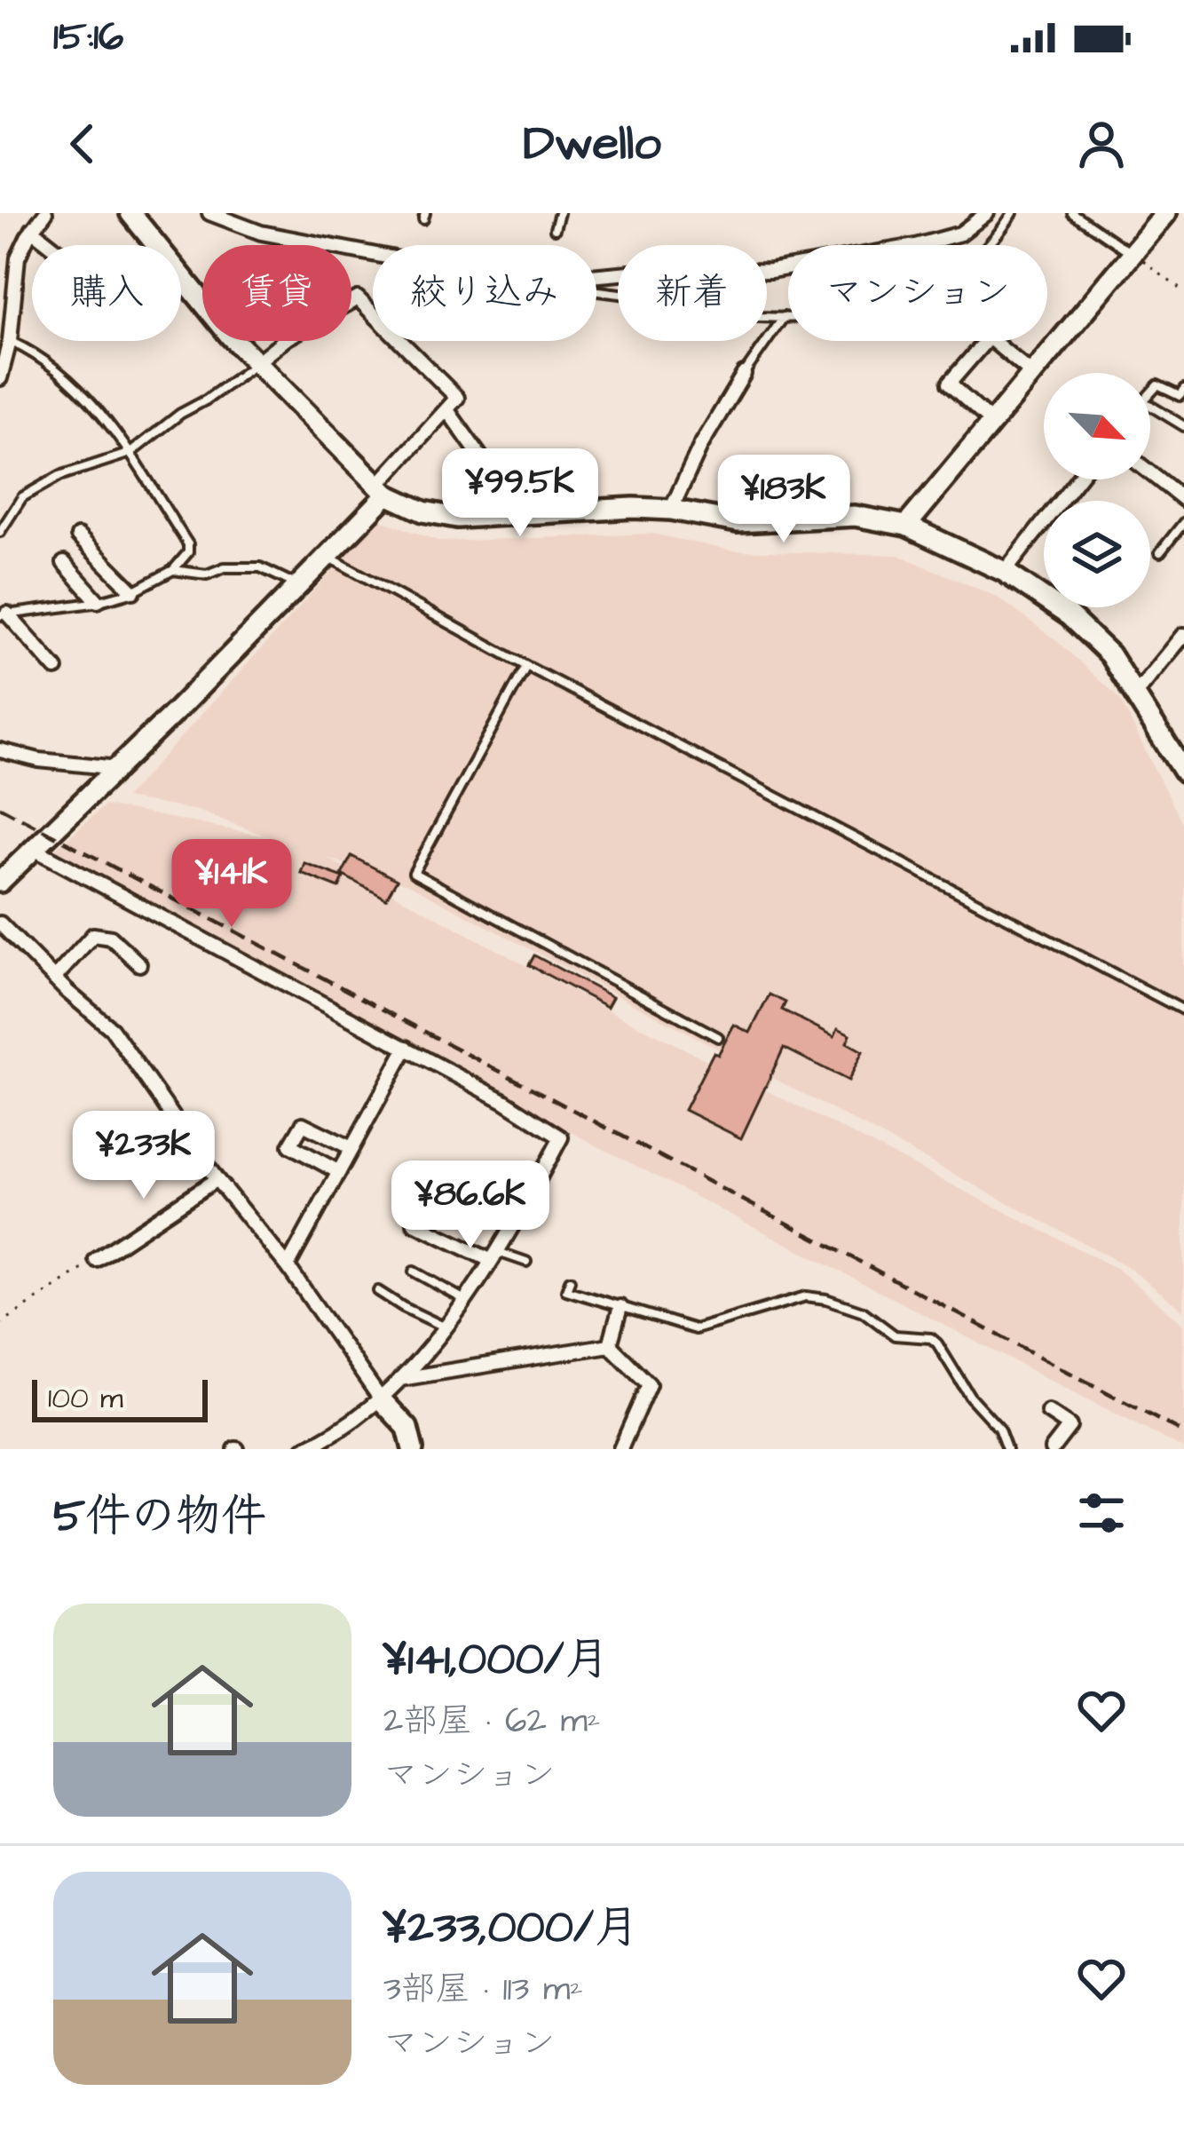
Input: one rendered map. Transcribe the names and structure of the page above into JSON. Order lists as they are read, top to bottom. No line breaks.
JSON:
{"scale_bar":"100 m","north":"bottom right","page":{"status":"15:16","header":"Dwello","chip":["購入","賃貸","絞り込み","新着","マンション"],"price":["¥99.5K","¥183K","¥141K","¥233K","¥86.6K"],"scale":"100 m","heading":"5件の物件","list":[{"name":"¥141,000/月","note":"2部屋 · 62 m² · マンション"},{"name":"¥233,000/月","note":"3部屋 · 113 m² · マンション"}]}}
